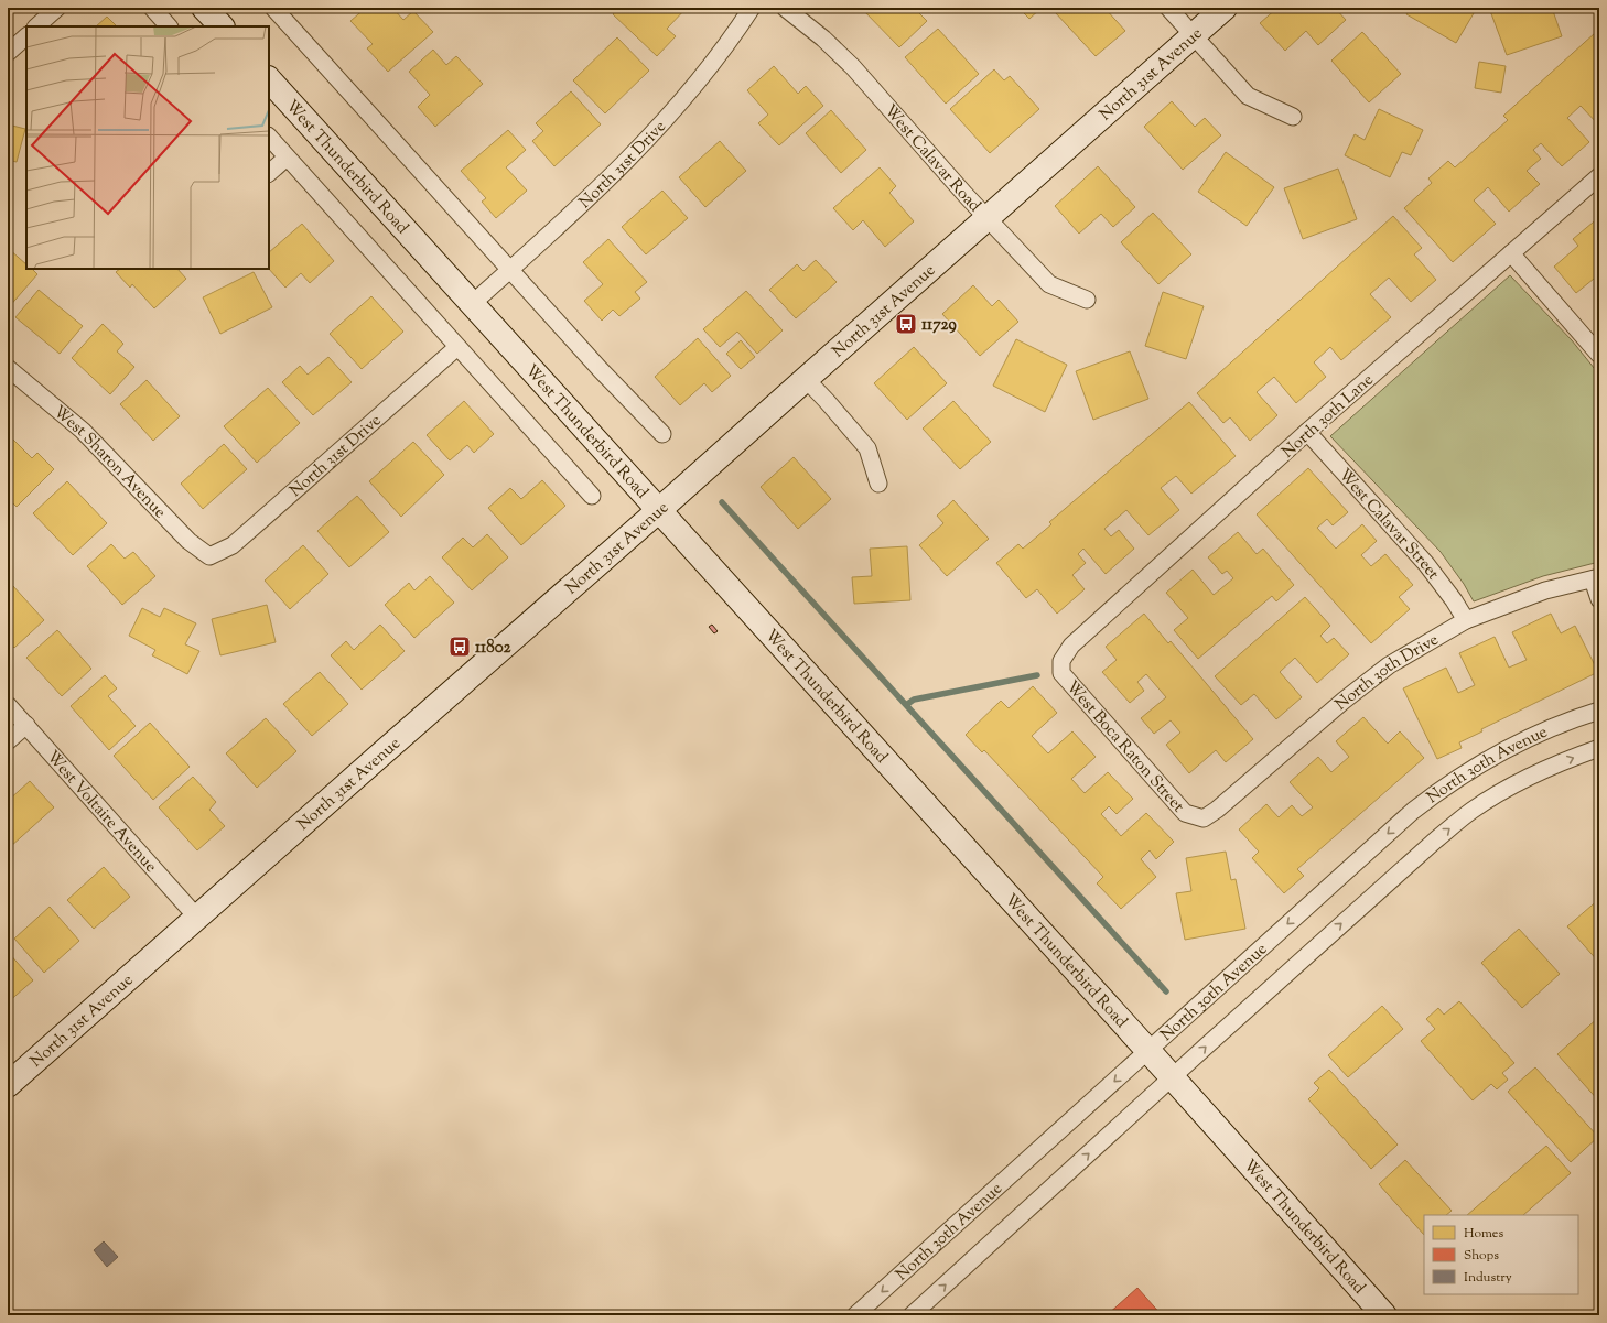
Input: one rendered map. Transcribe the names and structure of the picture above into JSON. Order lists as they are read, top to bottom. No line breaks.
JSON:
{"streets":{"main road":["North 31st Avenue","West Thunderbird Road"],"street":["West Calavar Road","North 31st Drive","North 30th Lane","West Sharon Avenue","West Calavar Street","North 30th Drive","West Boca Raton Street","North 30th Avenue","West Voltaire Avenue"]},"crossings":[["North 31st Avenue","West Calavar Road"],["North 31st Avenue","West Thunderbird Road"],["North 31st Avenue","West Voltaire Avenue"],["North 31st Drive","West Thunderbird Road"],["North 31st Drive","West Sharon Avenue"],["West Thunderbird Road","North 30th Avenue"],["North 30th Lane","West Calavar Street"],["North 30th Lane","West Boca Raton Street"],["West Calavar Street","North 30th Drive"],["North 30th Drive","West Boca Raton Street"]],"places":{"bus stop":["11729","11802"]},"legend":["Homes","Shops","Industry"]}
